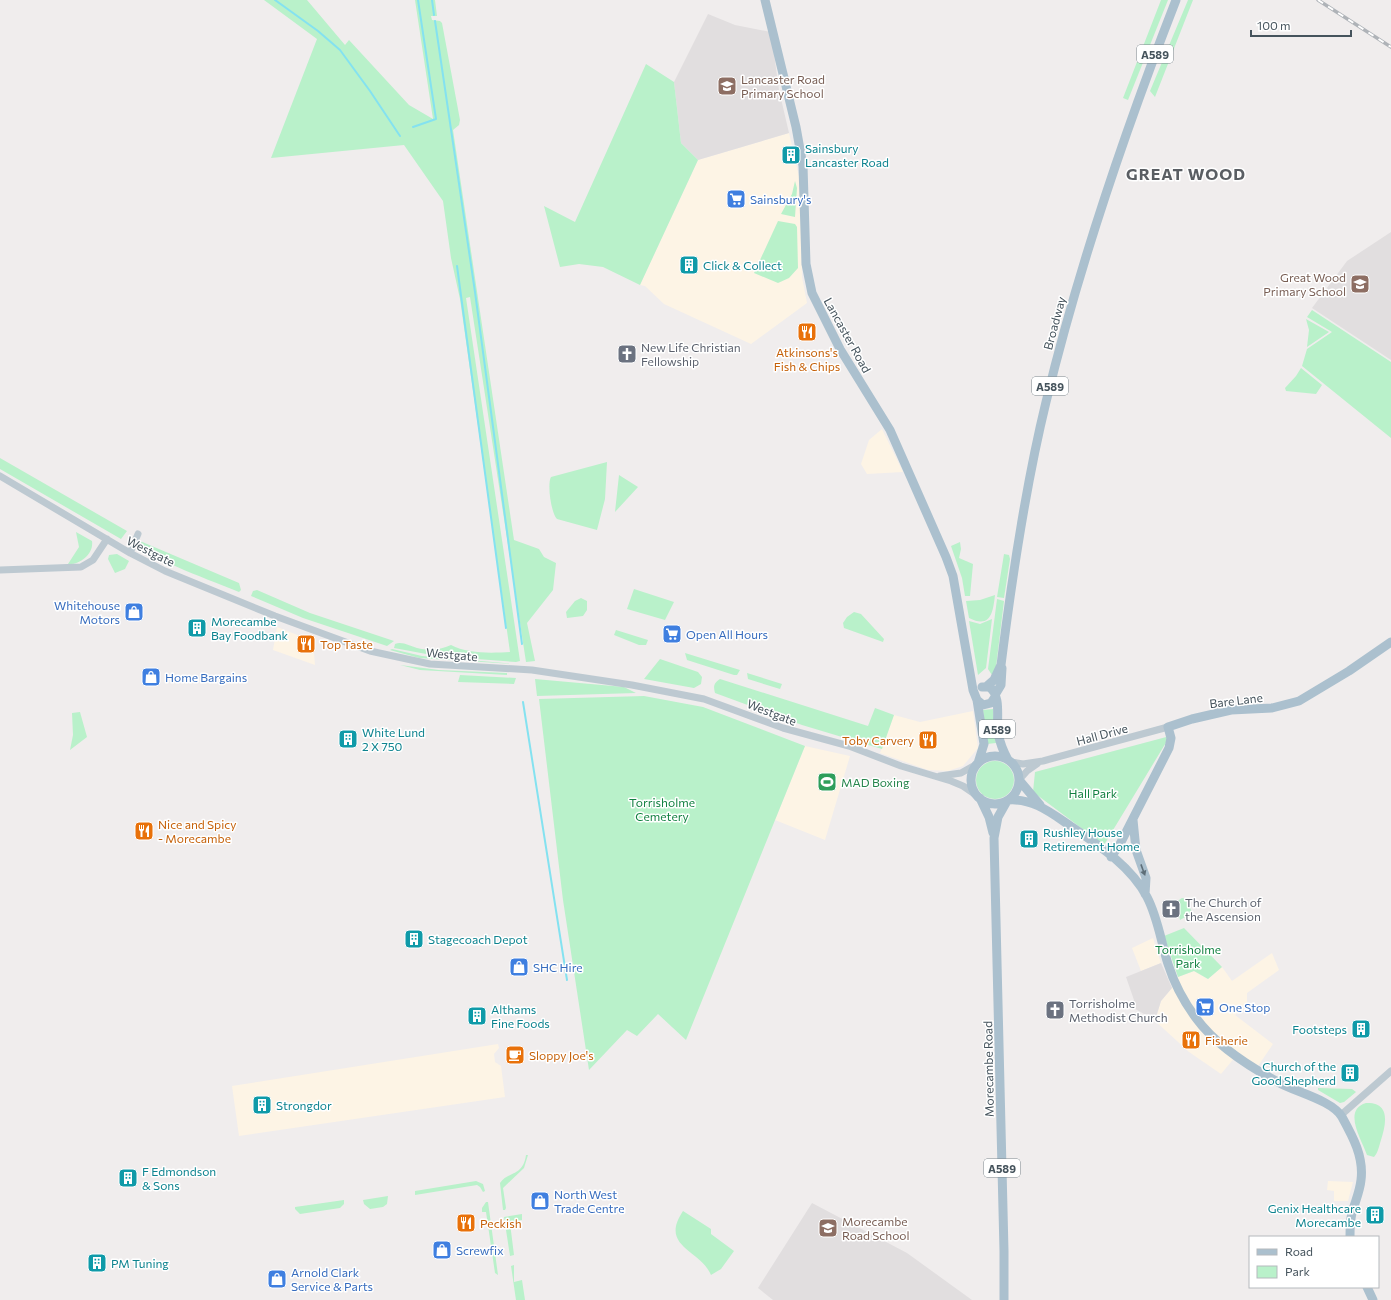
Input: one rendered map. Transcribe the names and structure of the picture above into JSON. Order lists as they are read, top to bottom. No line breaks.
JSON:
{"streets":{"main road":["A589","Broadway","Lancaster Road","Bare Lane","Morecambe Road"],"street":["Westgate","Hall Drive"]},"crossings":[["A589","Broadway"],["A589","Lancaster Road"],["A589","Westgate"],["A589","Hall Drive"],["A589","Morecambe Road"],["Broadway","Lancaster Road"],["Lancaster Road","Westgate"],["Lancaster Road","Hall Drive"],["Lancaster Road","Morecambe Road"],["Westgate","Hall Drive"],["Westgate","Morecambe Road"],["Bare Lane","Hall Drive"],["Hall Drive","Morecambe Road"]],"districts":["GREAT WOOD"],"parks":["Hall Park","Torrisholme Cemetery","Torrisholme Park"],"places":{"school or university":["Lancaster Road Primary School","Great Wood Primary School","Morecambe Road School"],"building":["Sainsbury Lancaster Road","Click & Collect","Morecambe Bay Foodbank","White Lund 2 X 750","Rushley House Retirement Home","Stagecoach Depot","Althams Fine Foods","Footsteps","Church of the Good Shepherd","Strongdor","F Edmondson & Sons","Genix Healthcare Morecambe","PM Tuning"],"supermarket":["Sainsbury's","Open All Hours","One Stop"],"restaurant":["Atkinsons's Fish & Chips","Top Taste","Toby Carvery","Nice and Spicy - Morecambe","Fisherie","Peckish"],"church":["New Life Christian Fellowship","The Church of the Ascension","Torrisholme Methodist Church"],"shop":["Whitehouse Motors","Home Bargains","SHC Hire","North West Trade Centre","Screwfix","Arnold Clark Service & Parts"],"sports":["MAD Boxing"],"cafe":["Sloppy Joe's"]},"legend":["Road","Park"],"scale_bar":"100 m"}
